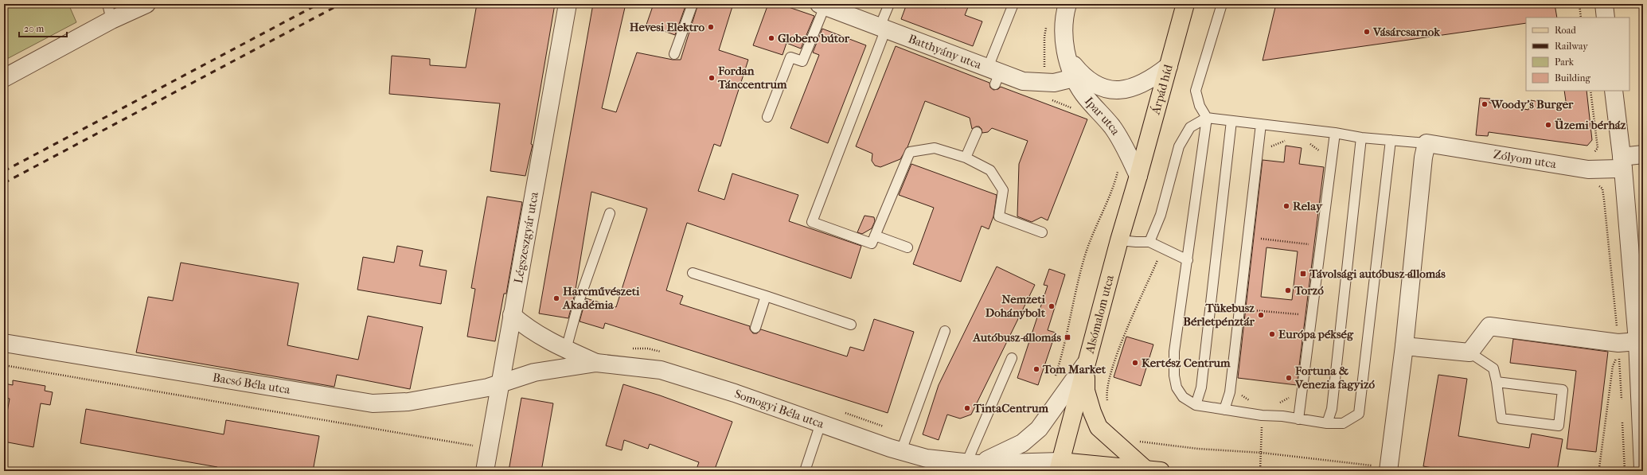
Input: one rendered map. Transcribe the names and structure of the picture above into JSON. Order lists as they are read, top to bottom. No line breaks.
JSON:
{"streets":{"main road":["Árpád híd","Alsómalom utca"],"street":["Batthyány utca","Ipar utca","Zólyom utca","Légszeszgyár utca","Bacsó Béla utca","Somogyi Béla utca"]},"crossings":[["Batthyány utca","Ipar utca"],["Árpád híd","Ipar utca"],["Árpád híd","Alsómalom utca"],["Ipar utca","Alsómalom utca"],["Légszeszgyár utca","Bacsó Béla utca"],["Légszeszgyár utca","Somogyi Béla utca"],["Alsómalom utca","Somogyi Béla utca"],["Bacsó Béla utca","Somogyi Béla utca"]],"places":{"other":["Hevesi Elektro","Vásárcsarnok","Globero bútor","Fordan Tánccentrum","Woody's Burger","Üzemi bérház","Relay","Torzó","Harcművészeti Akadémia","Nemzeti Dohánybolt","Tükebusz Bérletpénztár","Európa pékség","Kertész Centrum","Tom Market","Fortuna & Venezia fagyizó","TintaCentrum"],"transit":["Távolsági autóbusz-állomás","Autóbusz-állomás"]},"legend":["Road","Railway","Park","Building"],"scale_bar":"20 m"}
